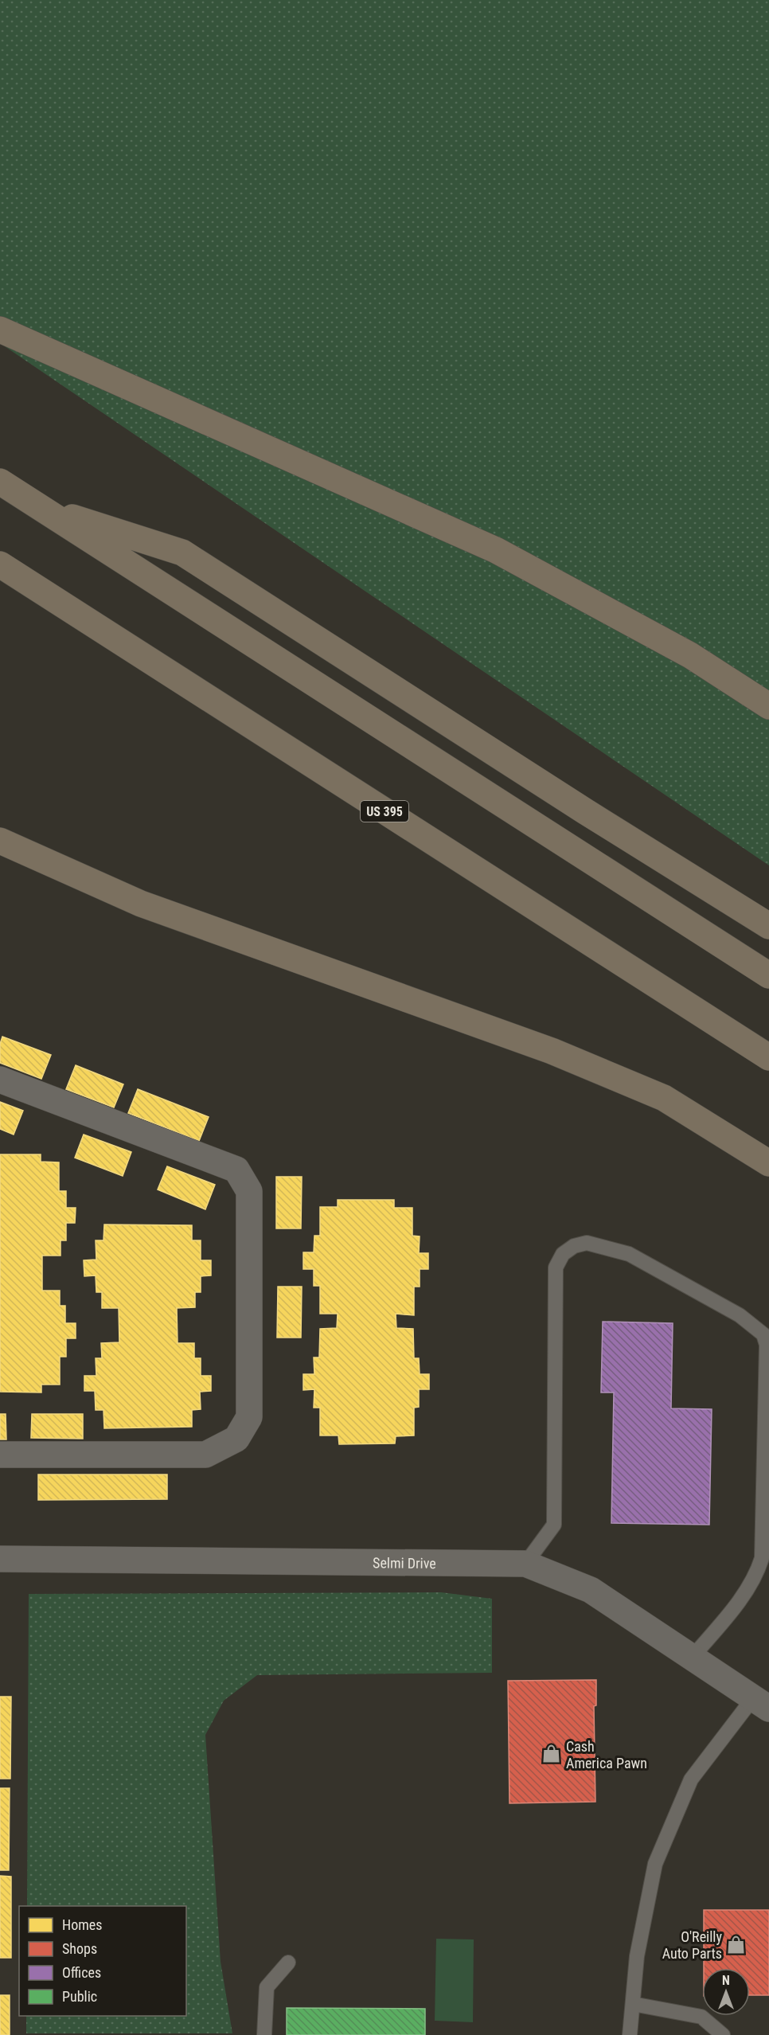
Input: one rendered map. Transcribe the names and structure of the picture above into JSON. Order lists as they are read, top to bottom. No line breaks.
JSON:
{"streets":{"highway":["US 395"],"street":["Selmi Drive"]},"places":{"shop":["Cash America Pawn","O'Reilly Auto Parts"]},"legend":["Homes","Shops","Offices","Public"],"north":"top"}
